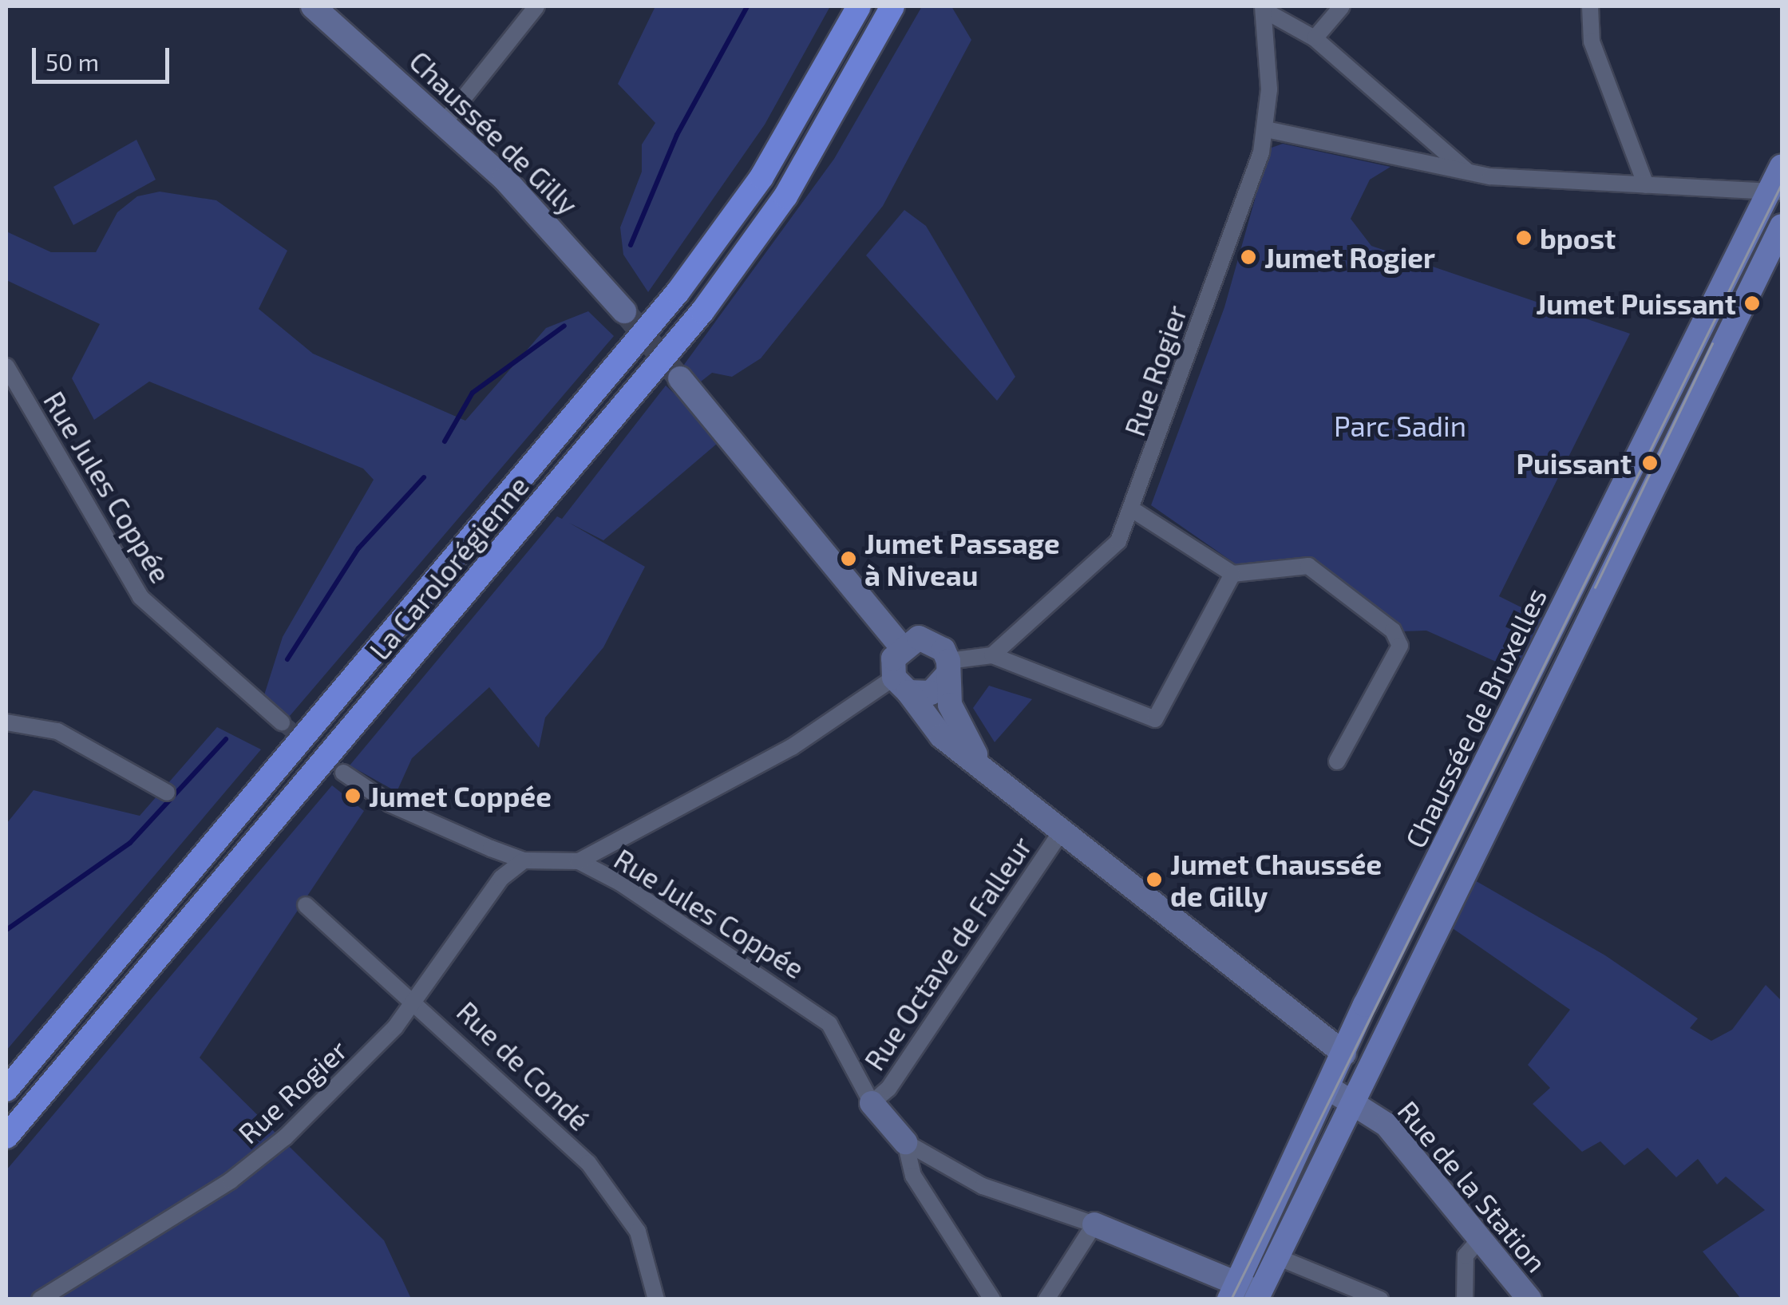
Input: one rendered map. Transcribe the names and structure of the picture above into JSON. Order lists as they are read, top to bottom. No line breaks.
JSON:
{"streets":{"highway":["La Carolorégienne"],"main road":["Chaussée de Bruxelles"],"street":["Chaussée de Gilly","Rue Rogier","Rue Jules Coppée","Rue Octave de Falleur","Rue de Condé","Rue de la Station"]},"crossings":[["Rue Rogier","Rue Jules Coppée"],["Rue Rogier","Rue de Condé"],["Rue Jules Coppée","Rue Octave de Falleur"],["Chaussée de Bruxelles","Rue de la Station"]],"parks":["Parc Sadin"],"places":["bpost","Jumet Rogier","Jumet Puissant","Puissant","Jumet Passage à Niveau","Jumet Coppée","Jumet Chaussée de Gilly"],"scale_bar":"50 m"}
